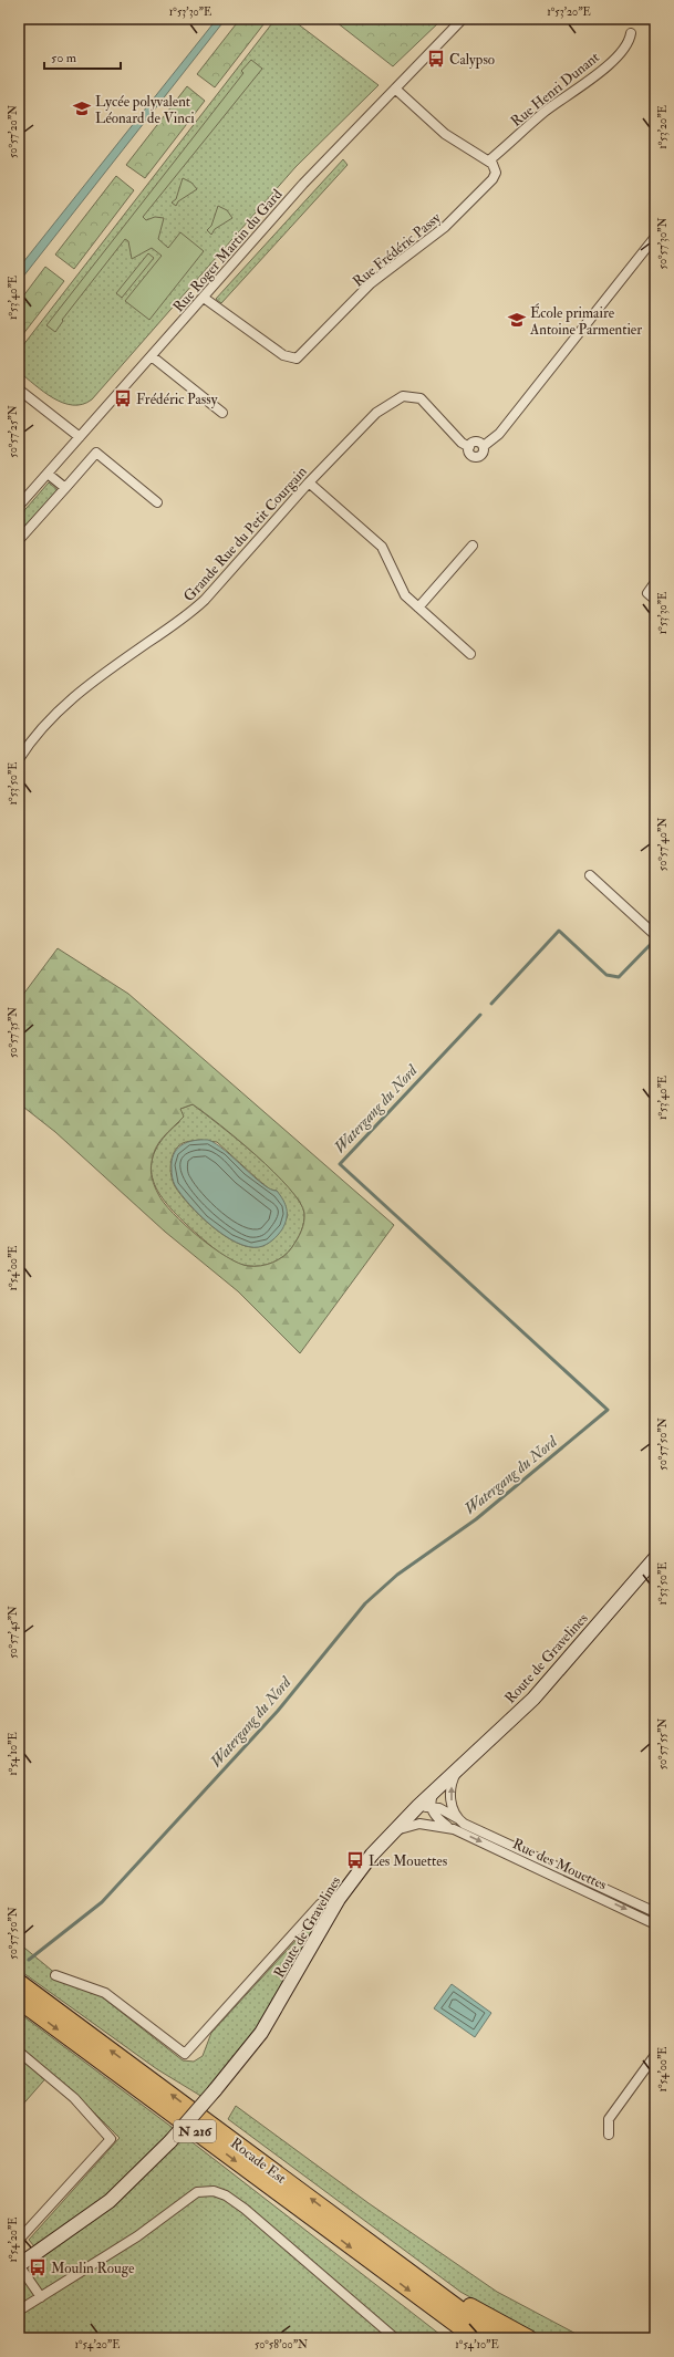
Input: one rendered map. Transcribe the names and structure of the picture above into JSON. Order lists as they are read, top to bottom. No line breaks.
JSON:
{"streets":{"highway":["N 216","Rocade Est"],"main road":["Route de Gravelines"],"street":["Rue Henri Dunant","Rue Frédéric Passy","Rue Roger Martin du Gard","Grande Rue du Petit Courgain","Rue des Mouettes"]},"crossings":[["Rue Henri Dunant","Rue Frédéric Passy"],["Rue Frédéric Passy","Rue Roger Martin du Gard"],["Route de Gravelines","Rue des Mouettes"]],"water":["Watergang du Nord"],"places":{"bus stop":["Calypso","Frédéric Passy","Les Mouettes","Moulin Rouge"],"school or university":["Lycée polyvalent Léonard de Vinci","École primaire Antoine Parmentier"]},"scale_bar":"50 m","coordinates":["1°53'30\"E","1°53'20\"E","50°57'20\"N","50°57'30\"N","1°53'40\"E","50°57'25\"N","1°53'50\"E","50°57'40\"N","50°57'35\"N","1°54'00\"E","50°57'50\"N","50°57'45\"N","50°57'55\"N","1°54'10\"E","1°54'20\"E","50°58'00\"N"]}
